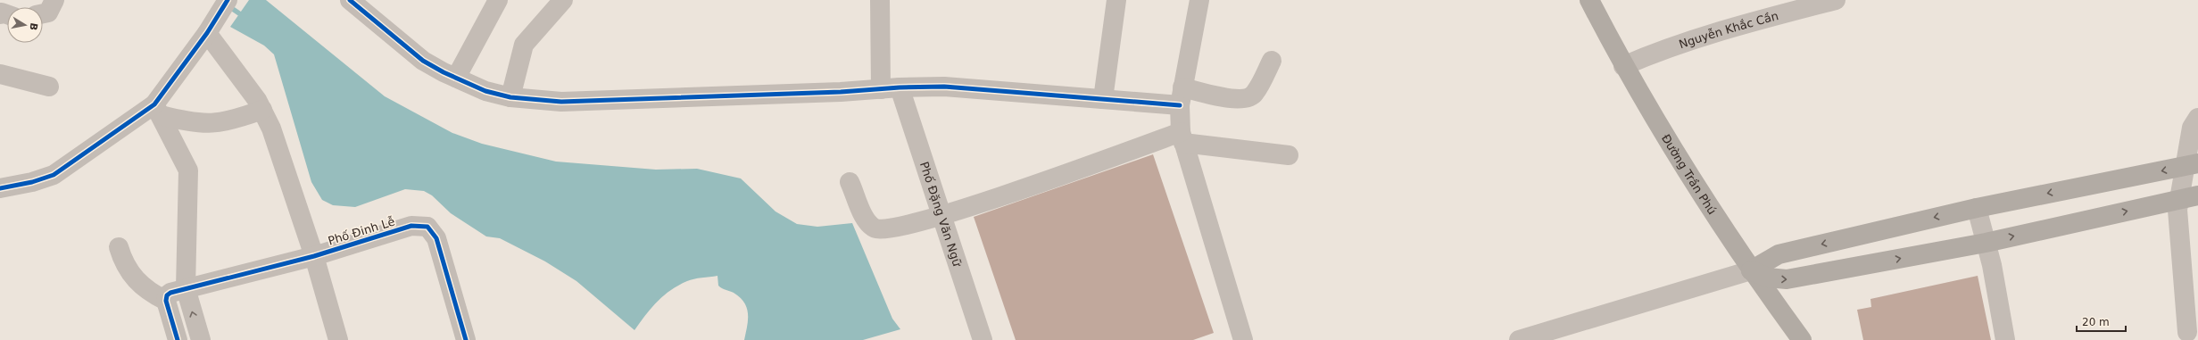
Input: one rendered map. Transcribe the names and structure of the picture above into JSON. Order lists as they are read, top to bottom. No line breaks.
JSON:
{"streets":{"main road":["Đường Trần Phú"],"street":["Nguyễn Khắc Cần","Phố Đặng Văn Ngữ","Phố Đinh Lễ"]},"crossings":[["Nguyễn Khắc Cần","Đường Trần Phú"]],"scale_bar":"20 m","north":"right"}
